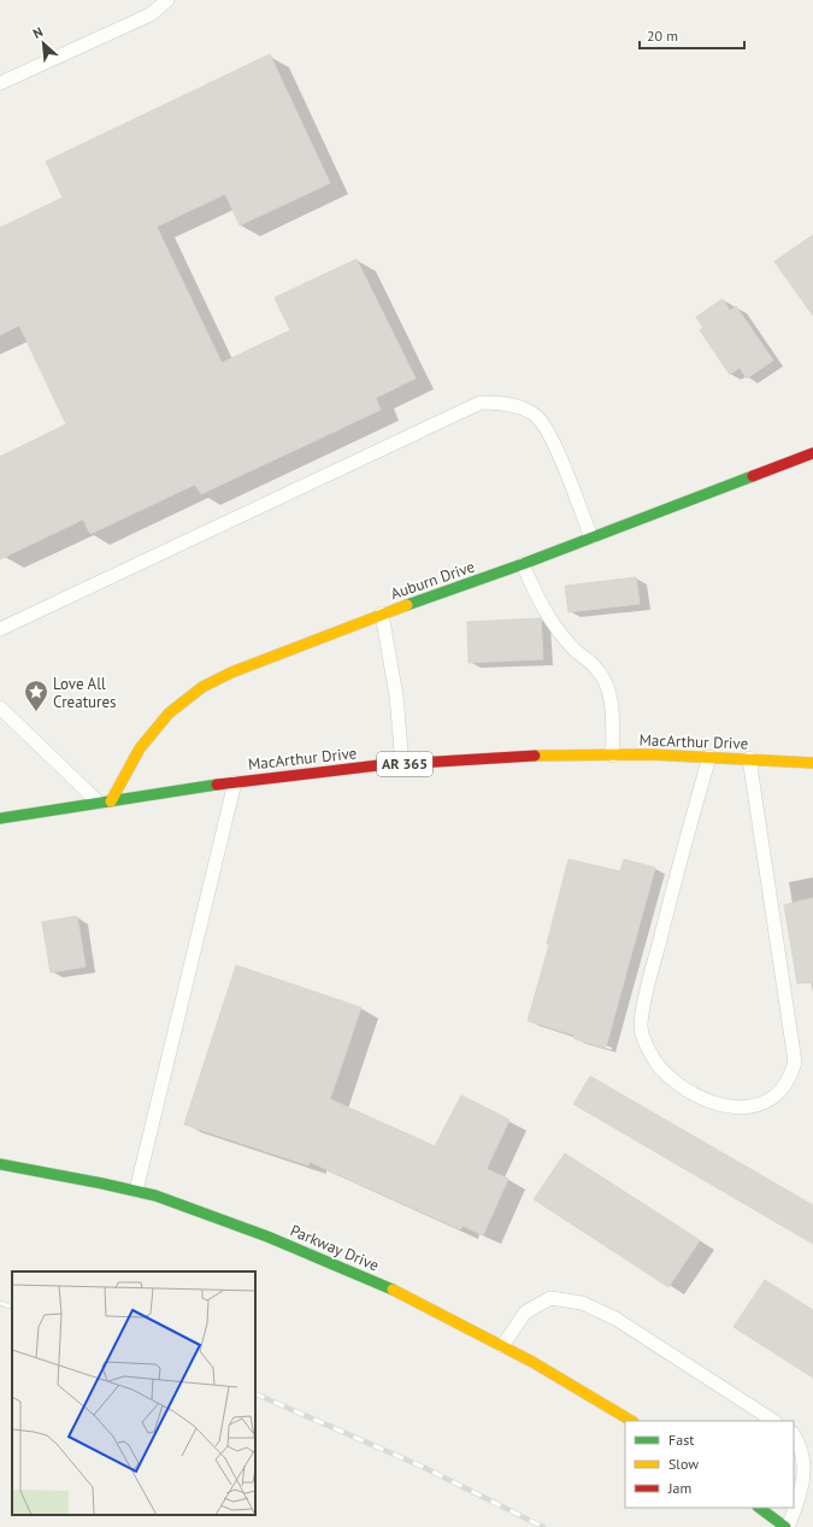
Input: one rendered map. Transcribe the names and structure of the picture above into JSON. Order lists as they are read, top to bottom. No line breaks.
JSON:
{"streets":{"street":["Auburn Drive","MacArthur Drive","AR 365","Parkway Drive"]},"crossings":[["Auburn Drive","MacArthur Drive"]],"places":{"place":["Love All Creatures"]},"legend":["Fast","Slow","Jam"],"scale_bar":"20 m","north":"top left"}
